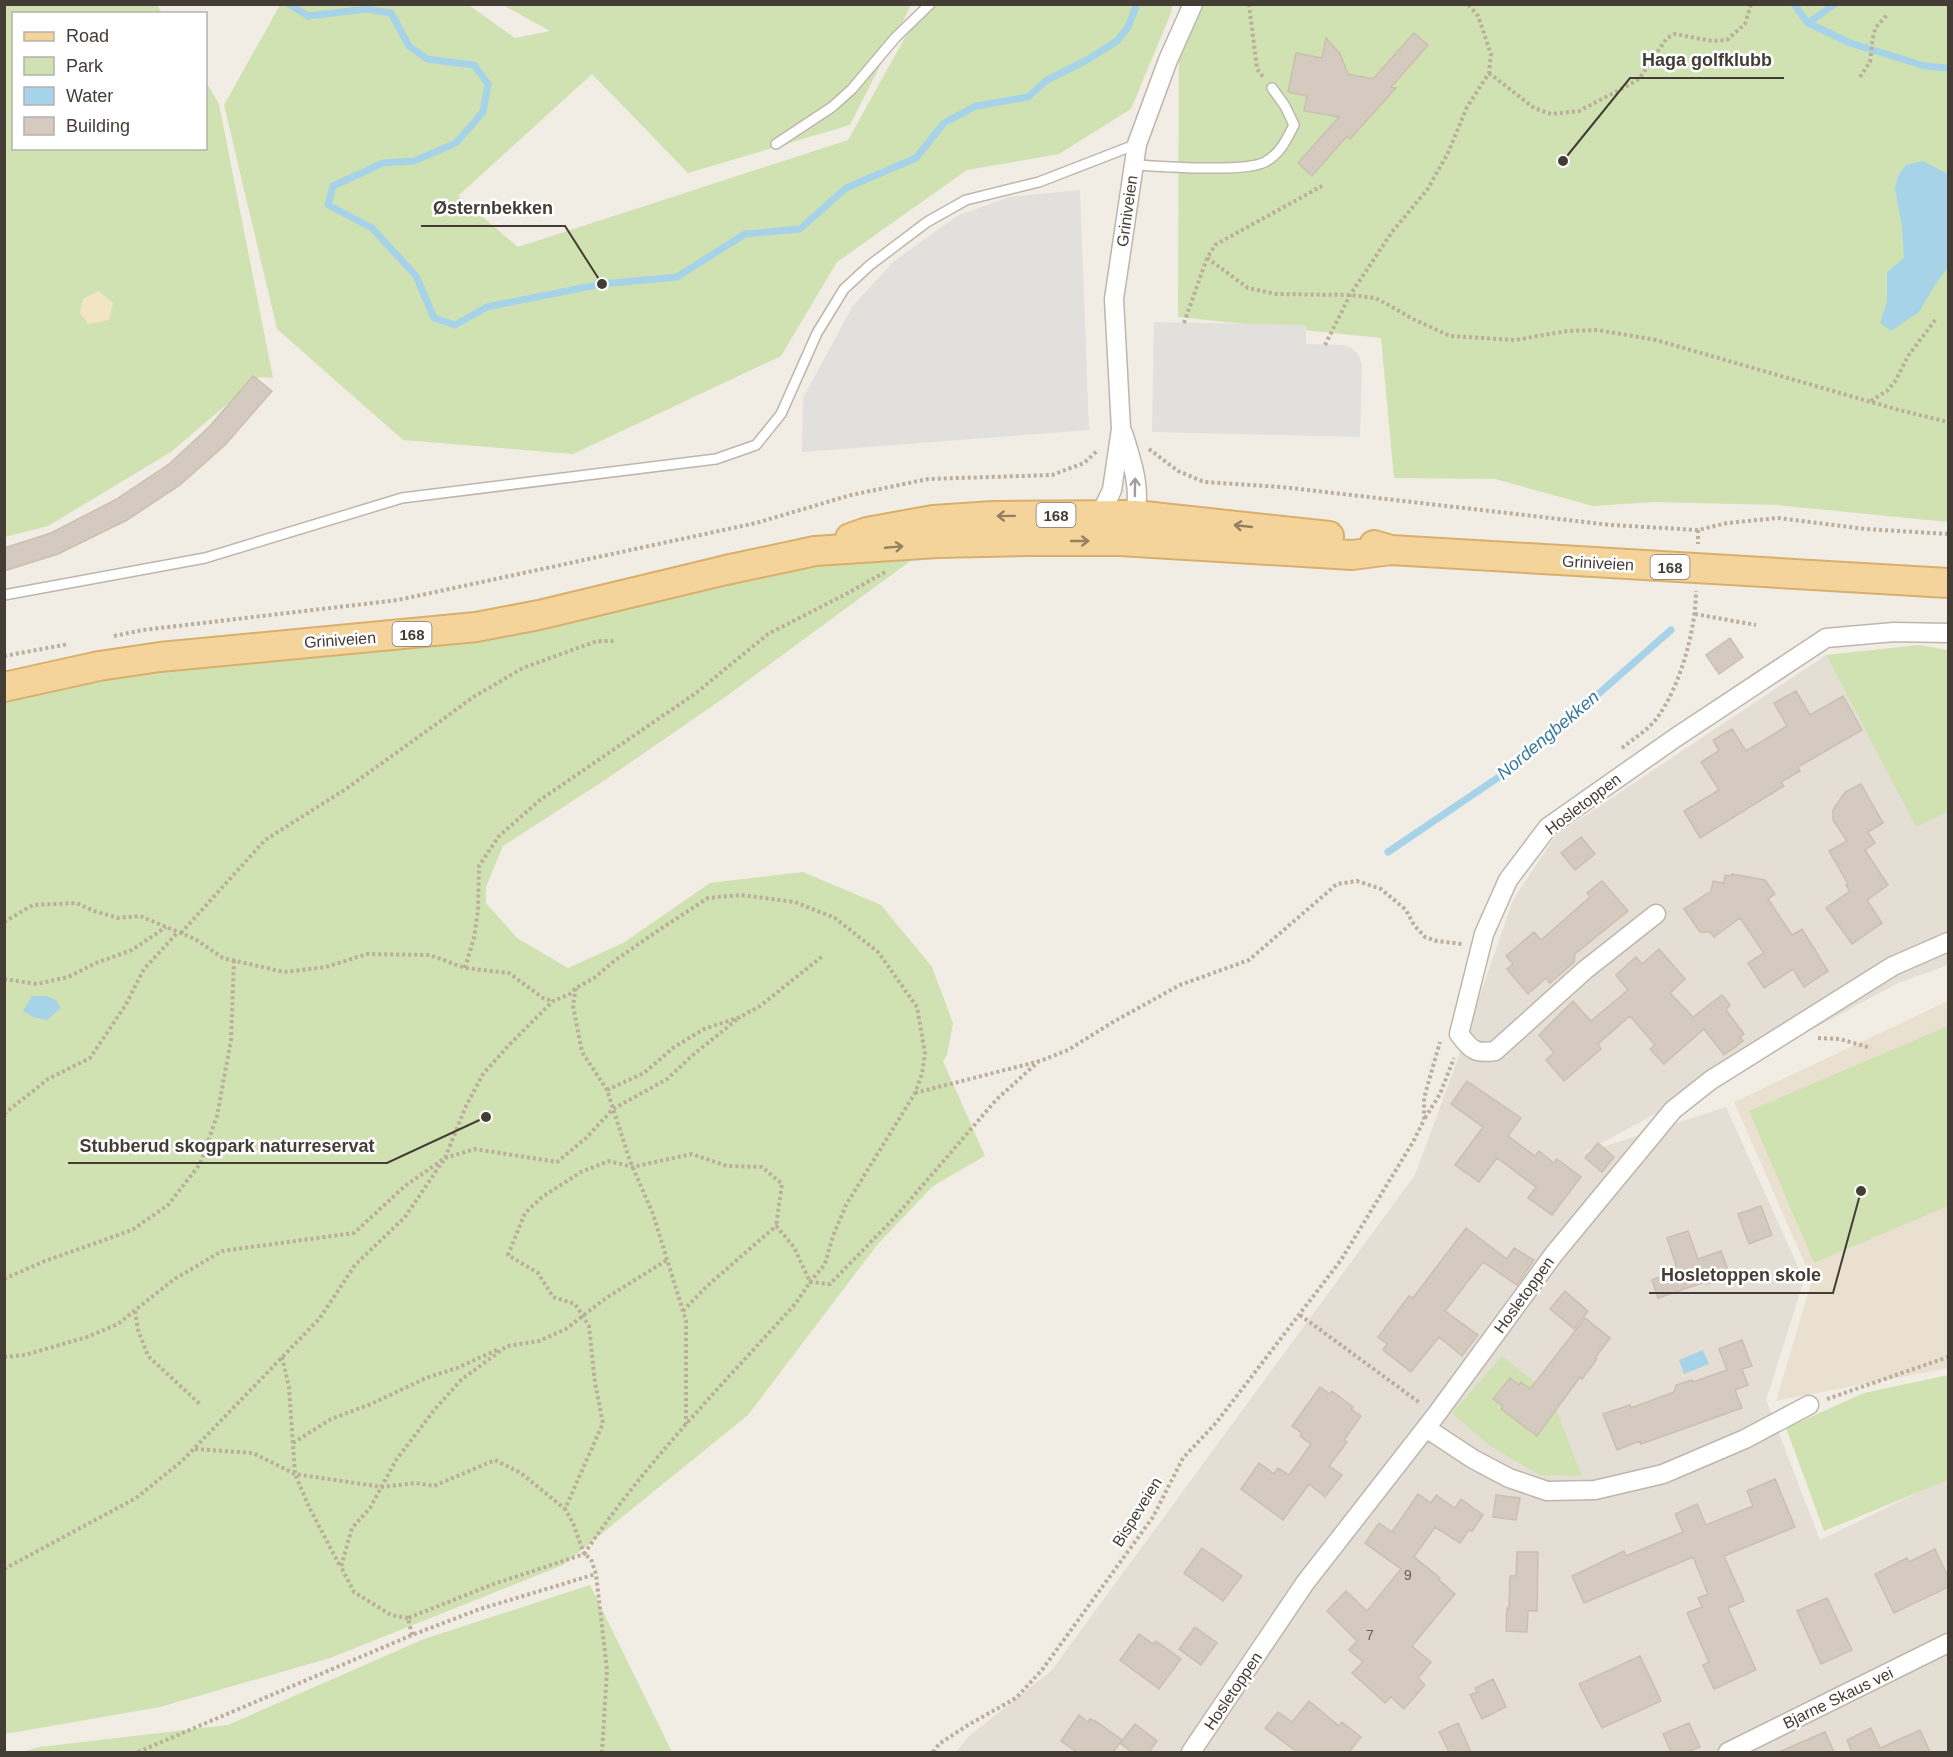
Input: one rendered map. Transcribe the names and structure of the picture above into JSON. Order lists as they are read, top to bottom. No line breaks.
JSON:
{"streets":{"main road":["Griniveien","168"],"street":["Hosletoppen","Bjarne Skaus vei"],"path":["Bispeveien"]},"water":["Nordengbekken"],"places":["Haga golfklubb","Østernbekken","Stubberud skogpark naturreservat","Hosletoppen skole"],"house_numbers":["9","7"],"legend":["Road","Park","Water","Building"]}
